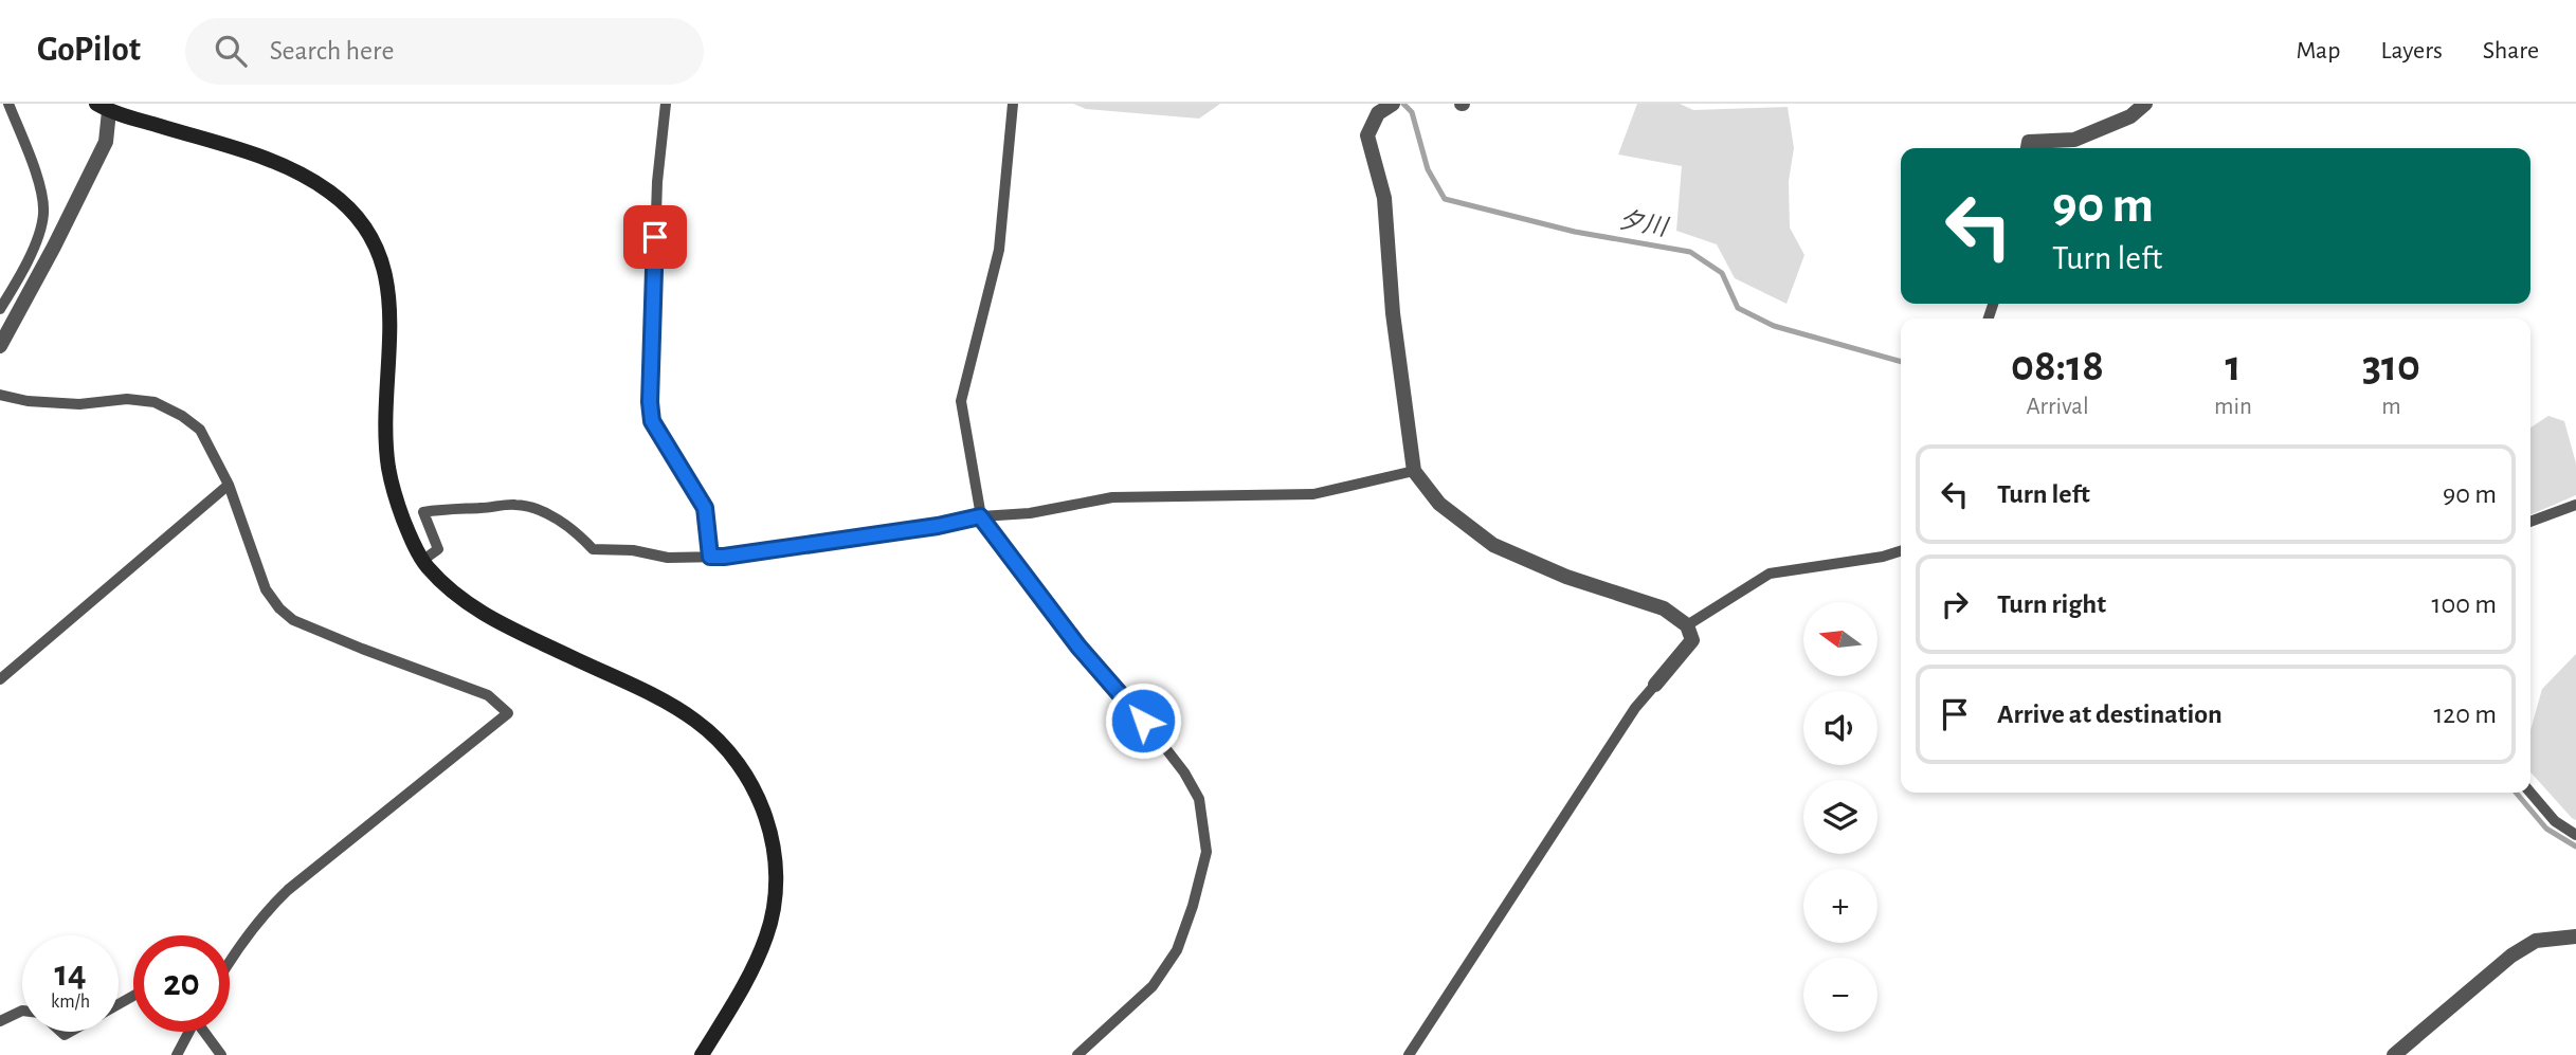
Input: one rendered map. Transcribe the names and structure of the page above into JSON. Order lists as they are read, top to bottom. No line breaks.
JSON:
{"water":["夕川"],"north":"left","page":{"header":"GoPilot","search":"Search here","nav":["Map","Layers","Share"],"turn":["90 m","Turn left"],"eta":["08:18","Arrival","1","min","310","m"],"list":[{"name":"Turn left","value":"90 m"},{"name":"Turn right","value":"100 m"},{"name":"Arrive at destination","value":"120 m"}],"map_buttons":["+","−"],"speed":"14 km/h","limit":"20"}}
